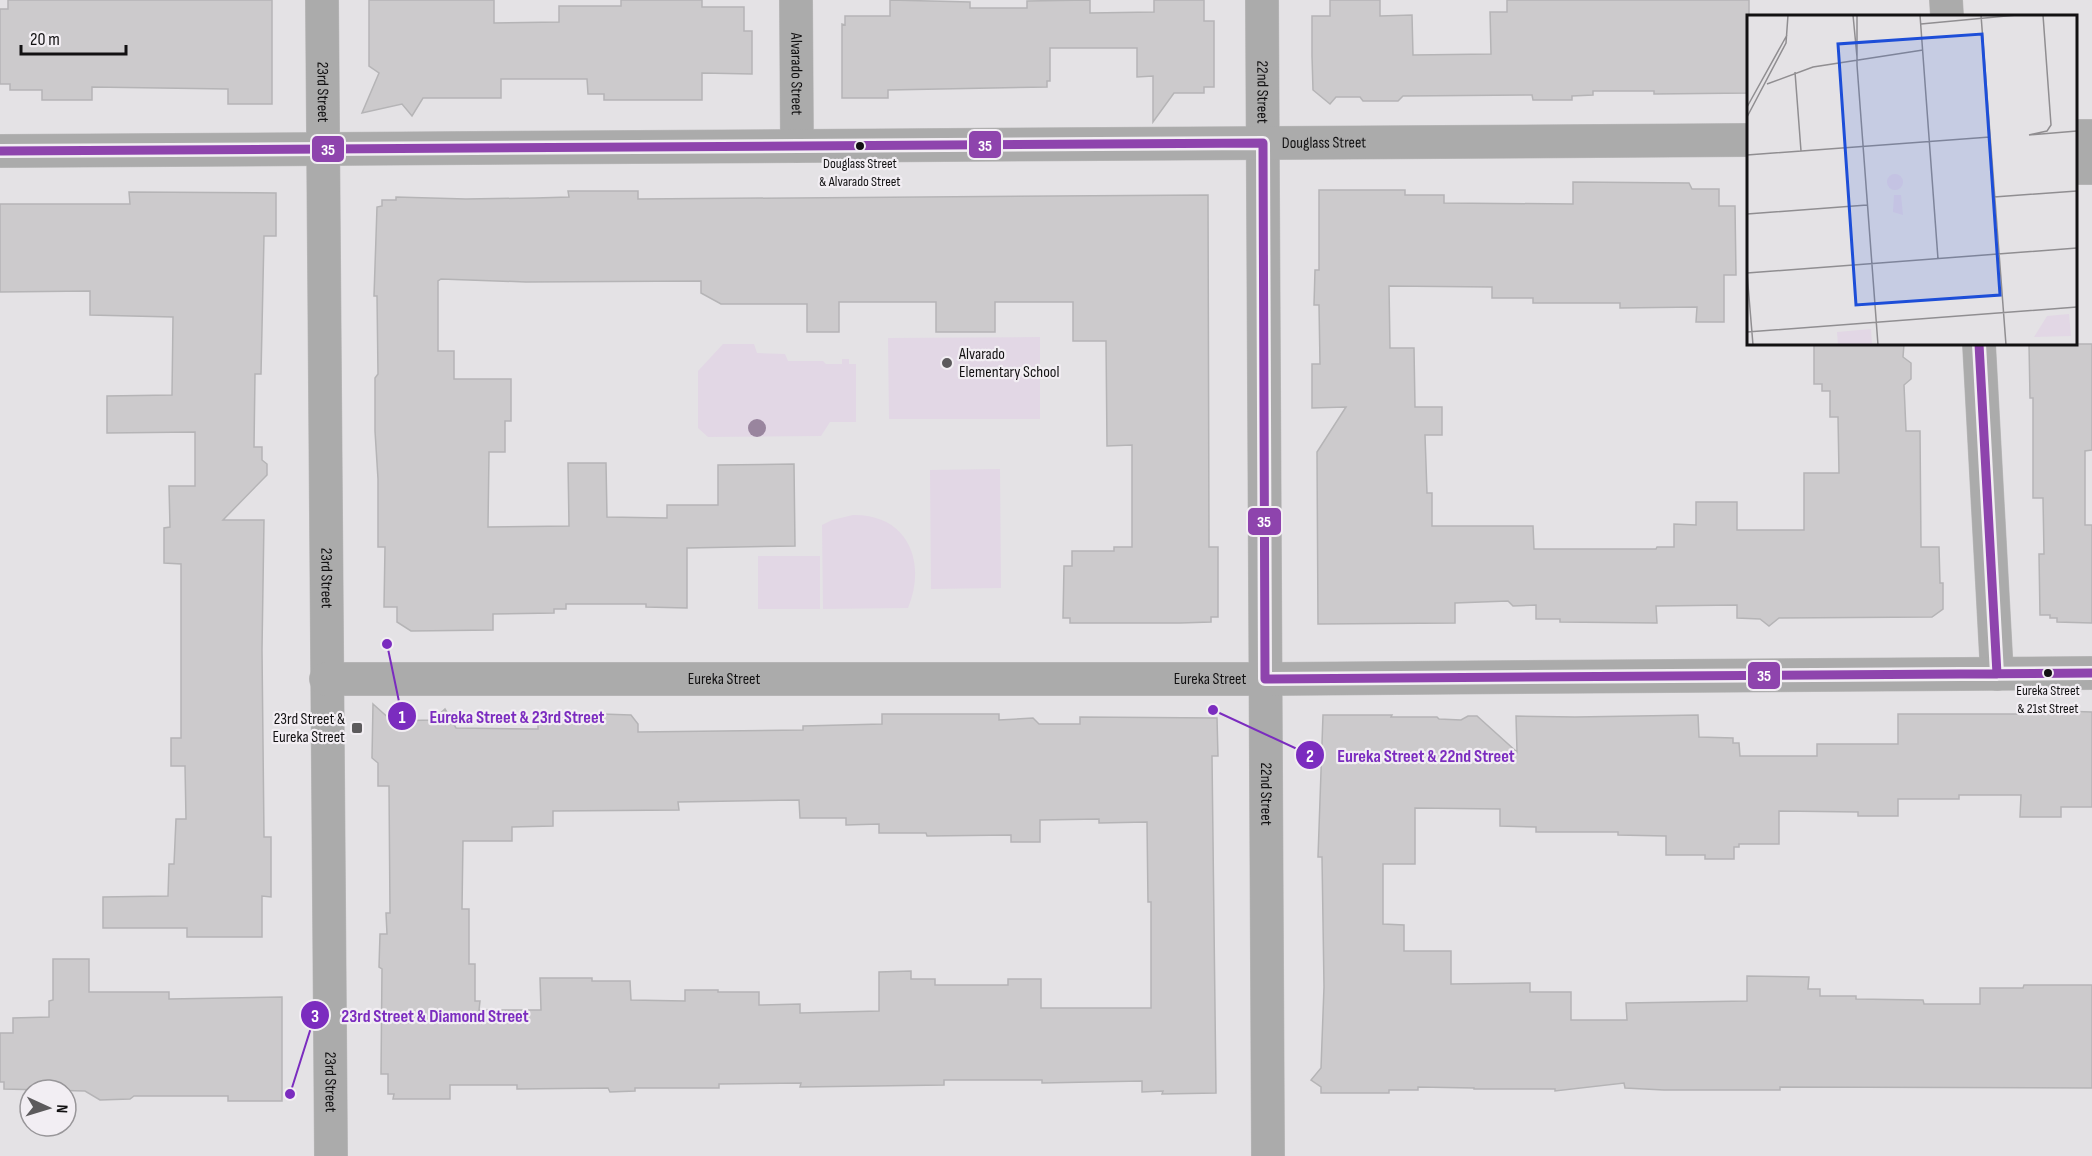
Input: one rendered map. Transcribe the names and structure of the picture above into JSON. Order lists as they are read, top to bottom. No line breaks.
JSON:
{"streets":{"street":["Alvarado Street","23rd Street","22nd Street","Douglass Street","Eureka Street"]},"crossings":[["Alvarado Street","Douglass Street"],["23rd Street","Douglass Street"],["23rd Street","Eureka Street"],["22nd Street","Douglass Street"],["22nd Street","Eureka Street"]],"places":{"other":["Douglass Street & Alvarado Street","Alvarado Elementary School","Eureka Street & 23rd Street","Eureka Street & 21st Street","Eureka Street & 22nd Street","23rd Street & Diamond Street"],"transit":["23rd Street & Eureka Street"]},"lines":["transit line 35"],"scale_bar":"20 m","north":"right"}
